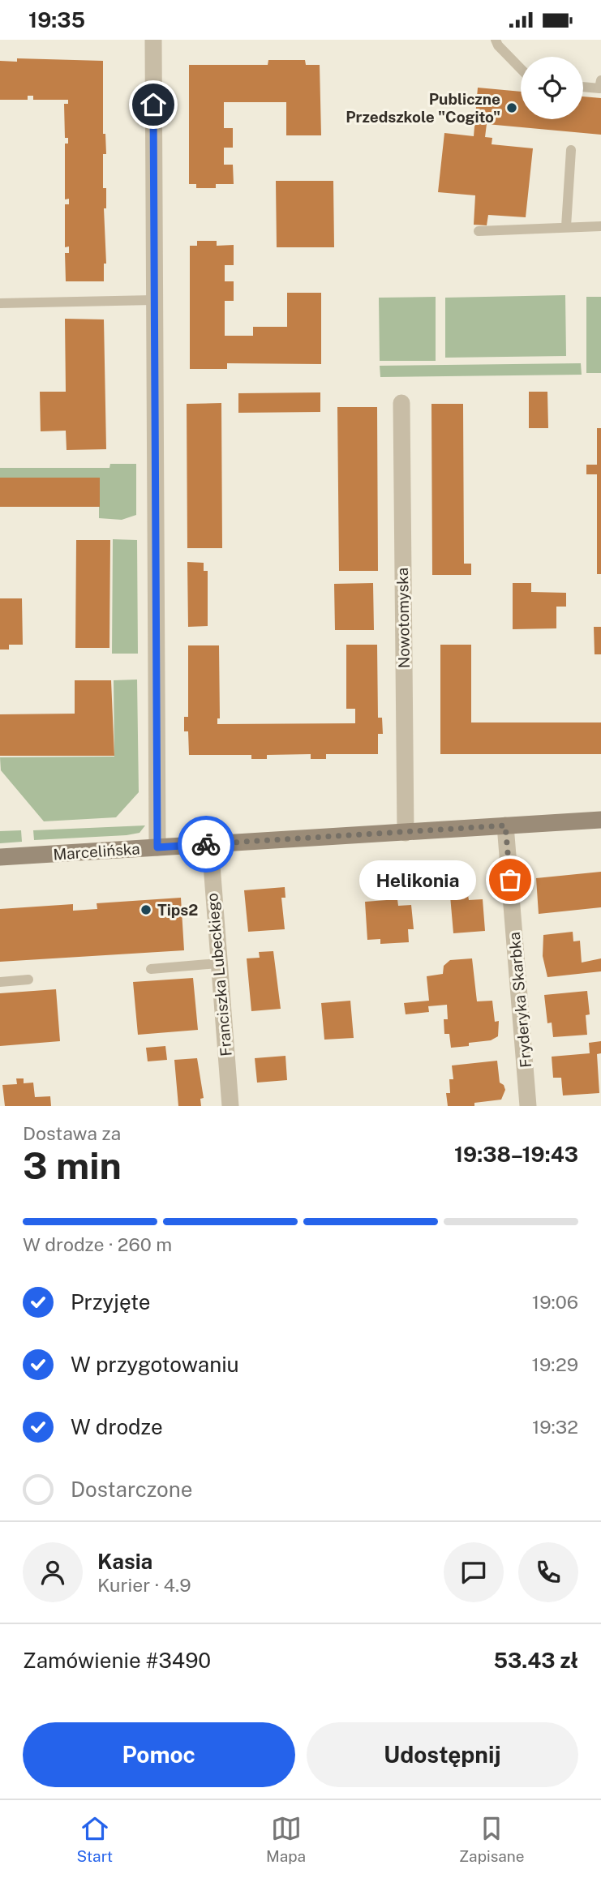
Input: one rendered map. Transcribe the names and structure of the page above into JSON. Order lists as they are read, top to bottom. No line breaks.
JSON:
{"streets":{"street":["Nowotomyska","Marcelińska","Franciszka Lubeckiego","Fryderyka Skarbka"]},"crossings":[["Nowotomyska","Marcelińska"],["Marcelińska","Franciszka Lubeckiego"],["Marcelińska","Fryderyka Skarbka"]],"places":["Publiczne Przedszkole \"Cogito\"","Helikonia","Tips2"],"page":{"status":"19:35","bubble":"Helikonia","heading":["3 min","Dostawa za","19:38–19:43"],"panel":["Kasia","Kurier · 4.9","Zamówienie #3490","53.43 zł"],"bar":"W drodze · 260 m","list":[["Przyjęte","19:06"],["W przygotowaniu","19:29"],["W drodze","19:32"],"Dostarczone"],"buttons":["Pomoc","Udostępnij"],"tabs":["Start","Mapa","Zapisane"]}}
